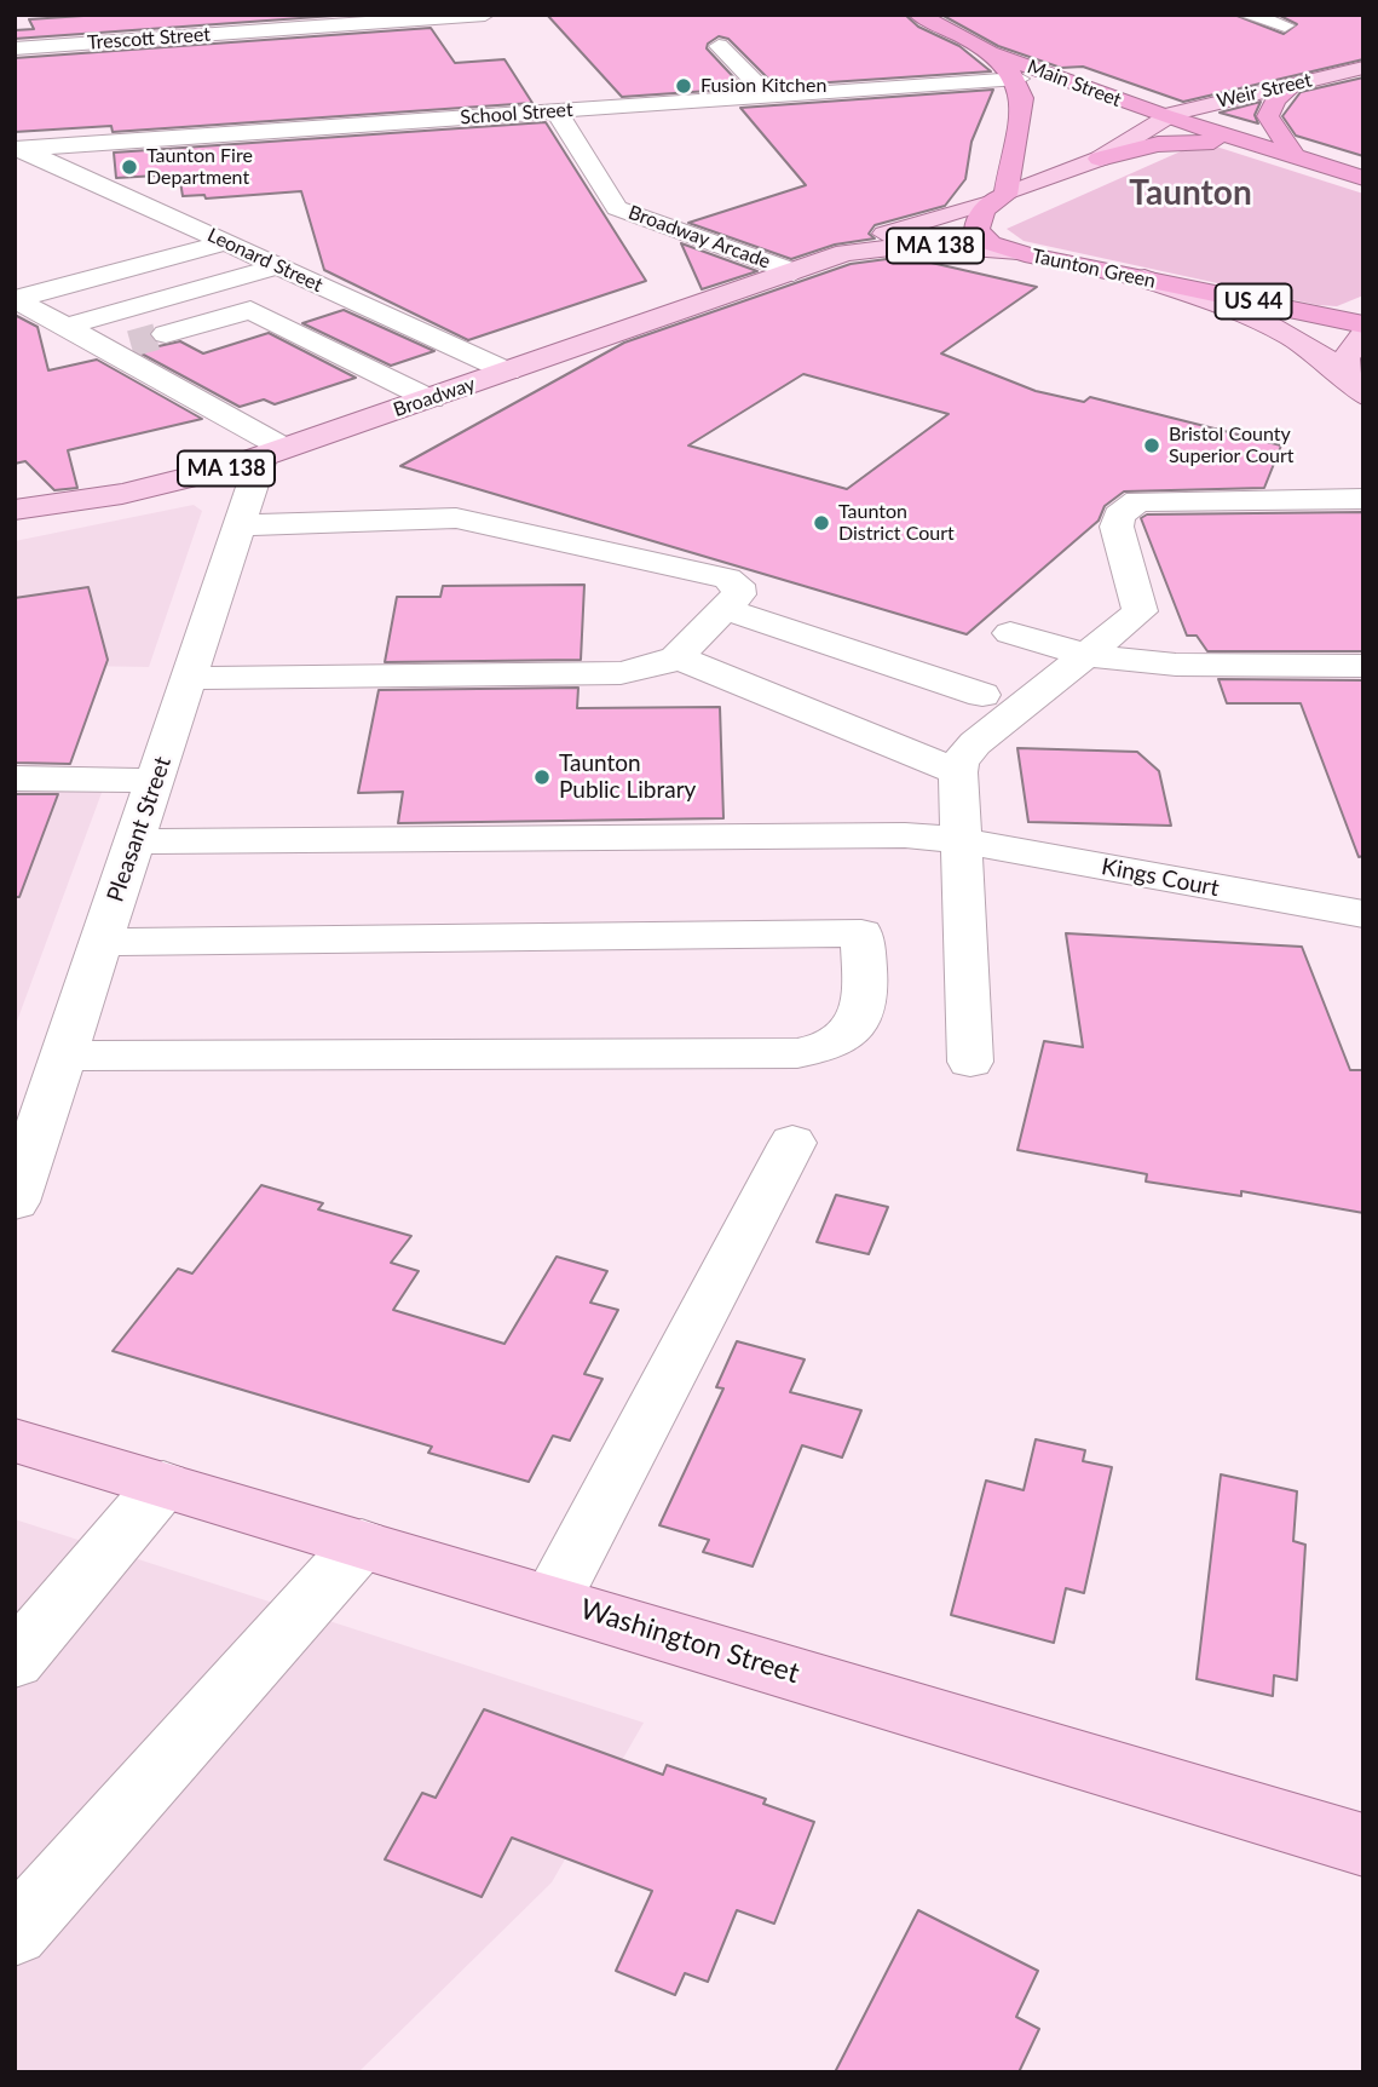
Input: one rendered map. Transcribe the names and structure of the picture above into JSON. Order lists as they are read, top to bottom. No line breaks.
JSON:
{"streets":{"highway":["Main Street","Taunton Green","US 44"],"main road":["Weir Street","MA 138","Broadway","Washington Street"],"street":["Trescott Street","School Street","Broadway Arcade","Leonard Street","Pleasant Street","Kings Court"]},"crossings":[["Main Street","Weir Street"],["Main Street","School Street"],["Main Street","MA 138"],["Main Street","Taunton Green"],["Main Street","Broadway"],["Weir Street","MA 138"],["School Street","Broadway Arcade"],["School Street","Leonard Street"],["Broadway Arcade","Broadway"],["MA 138","Taunton Green"],["MA 138","Broadway"],["Leonard Street","Broadway"],["Taunton Green","Broadway"],["Broadway","Pleasant Street"],["Pleasant Street","Kings Court"]],"districts":["Taunton"],"places":["Fusion Kitchen","Taunton Fire Department","Bristol County Superior Court","Taunton District Court","Taunton Public Library"]}
